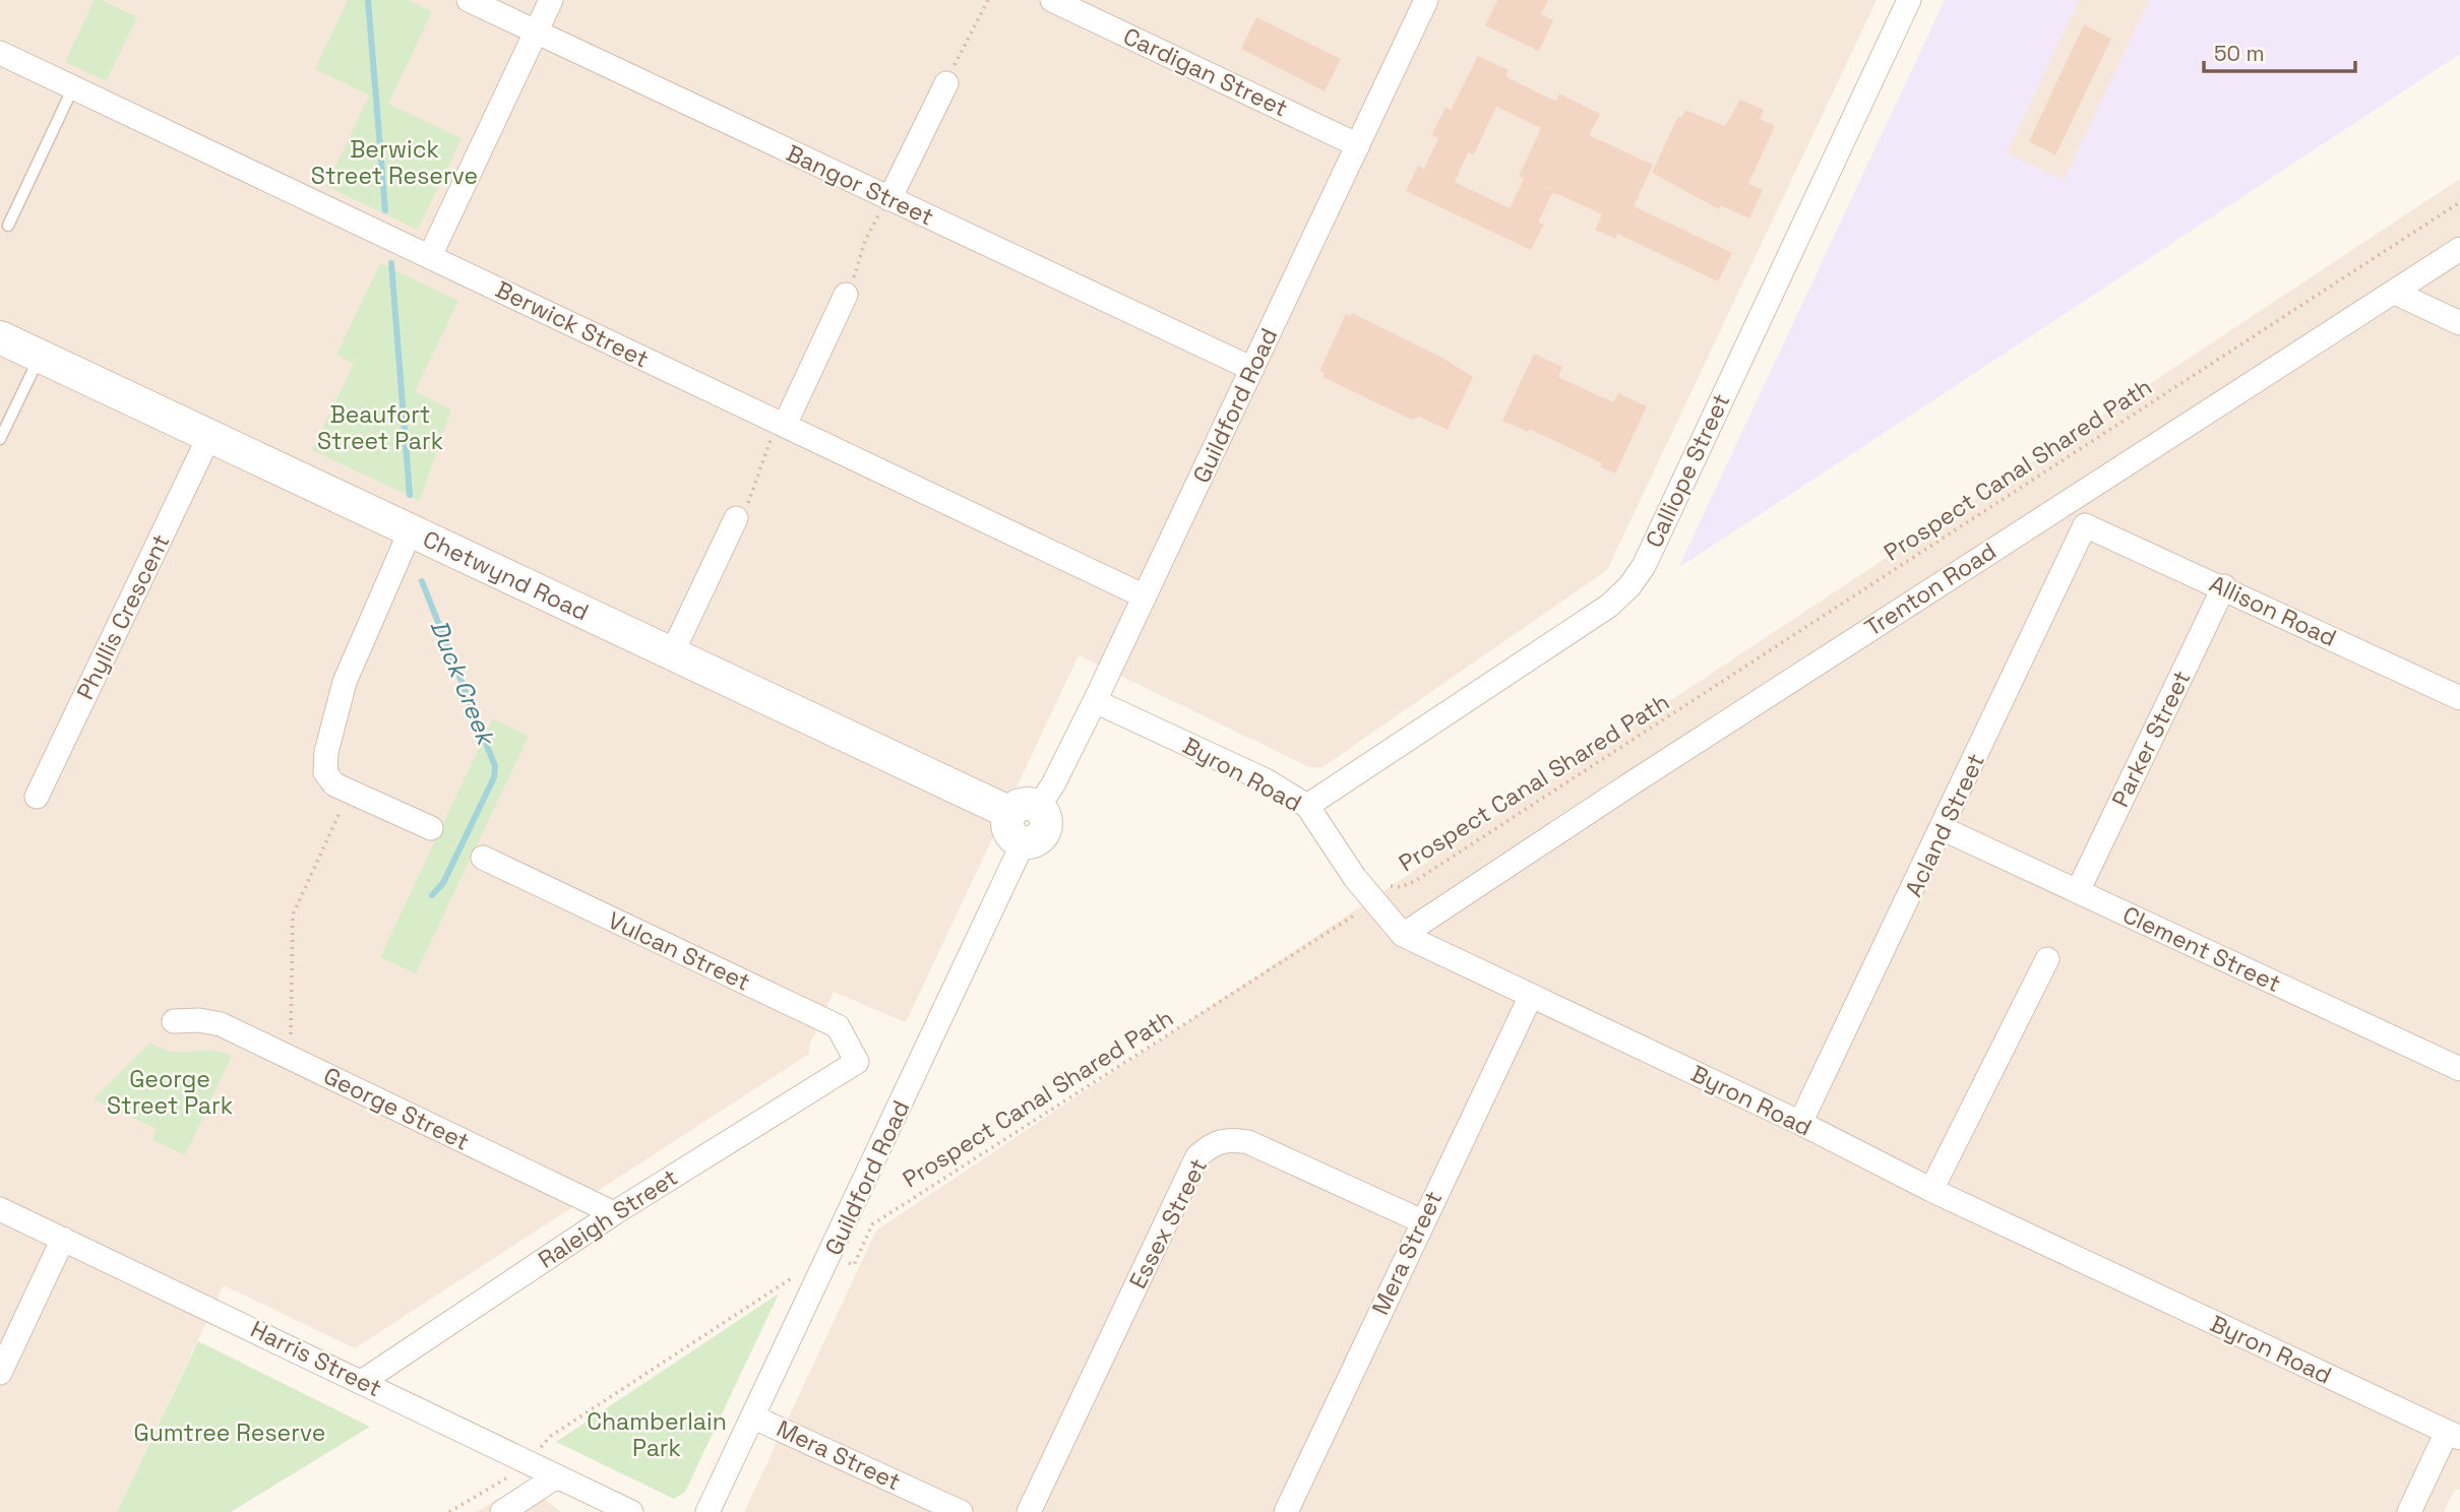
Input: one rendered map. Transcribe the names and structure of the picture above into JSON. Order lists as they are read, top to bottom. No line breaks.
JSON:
{"streets":{"street":["Cardigan Street","Bangor Street","Berwick Street","Guildford Road","Calliope Street","Chetwynd Road","Trenton Road","Allison Road","Phyllis Crescent","Parker Street","Byron Road","Acland Street","Clement Street","Vulcan Street","George Street","Raleigh Street","Essex Street","Mera Street","Harris Street"],"path":["Prospect Canal Shared Path"]},"crossings":[["Cardigan Street","Guildford Road"],["Bangor Street","Guildford Road"],["Berwick Street","Guildford Road"],["Guildford Road","Prospect Canal Shared Path"],["Guildford Road","Chetwynd Road"],["Guildford Road","Byron Road"],["Guildford Road","Mera Street"],["Prospect Canal Shared Path","Byron Road"],["Calliope Street","Byron Road"],["Chetwynd Road","Phyllis Crescent"],["Trenton Road","Byron Road"],["Allison Road","Parker Street"],["Allison Road","Acland Street"],["Parker Street","Clement Street"],["Byron Road","Acland Street"],["Byron Road","Mera Street"],["Acland Street","Clement Street"],["Vulcan Street","Raleigh Street"],["George Street","Raleigh Street"],["Raleigh Street","Harris Street"],["Essex Street","Mera Street"]],"water":["Duck Creek"],"parks":["Berwick Street Reserve","Beaufort Street Park","George Street Park","Chamberlain Park","Gumtree Reserve"],"scale_bar":"50 m"}
